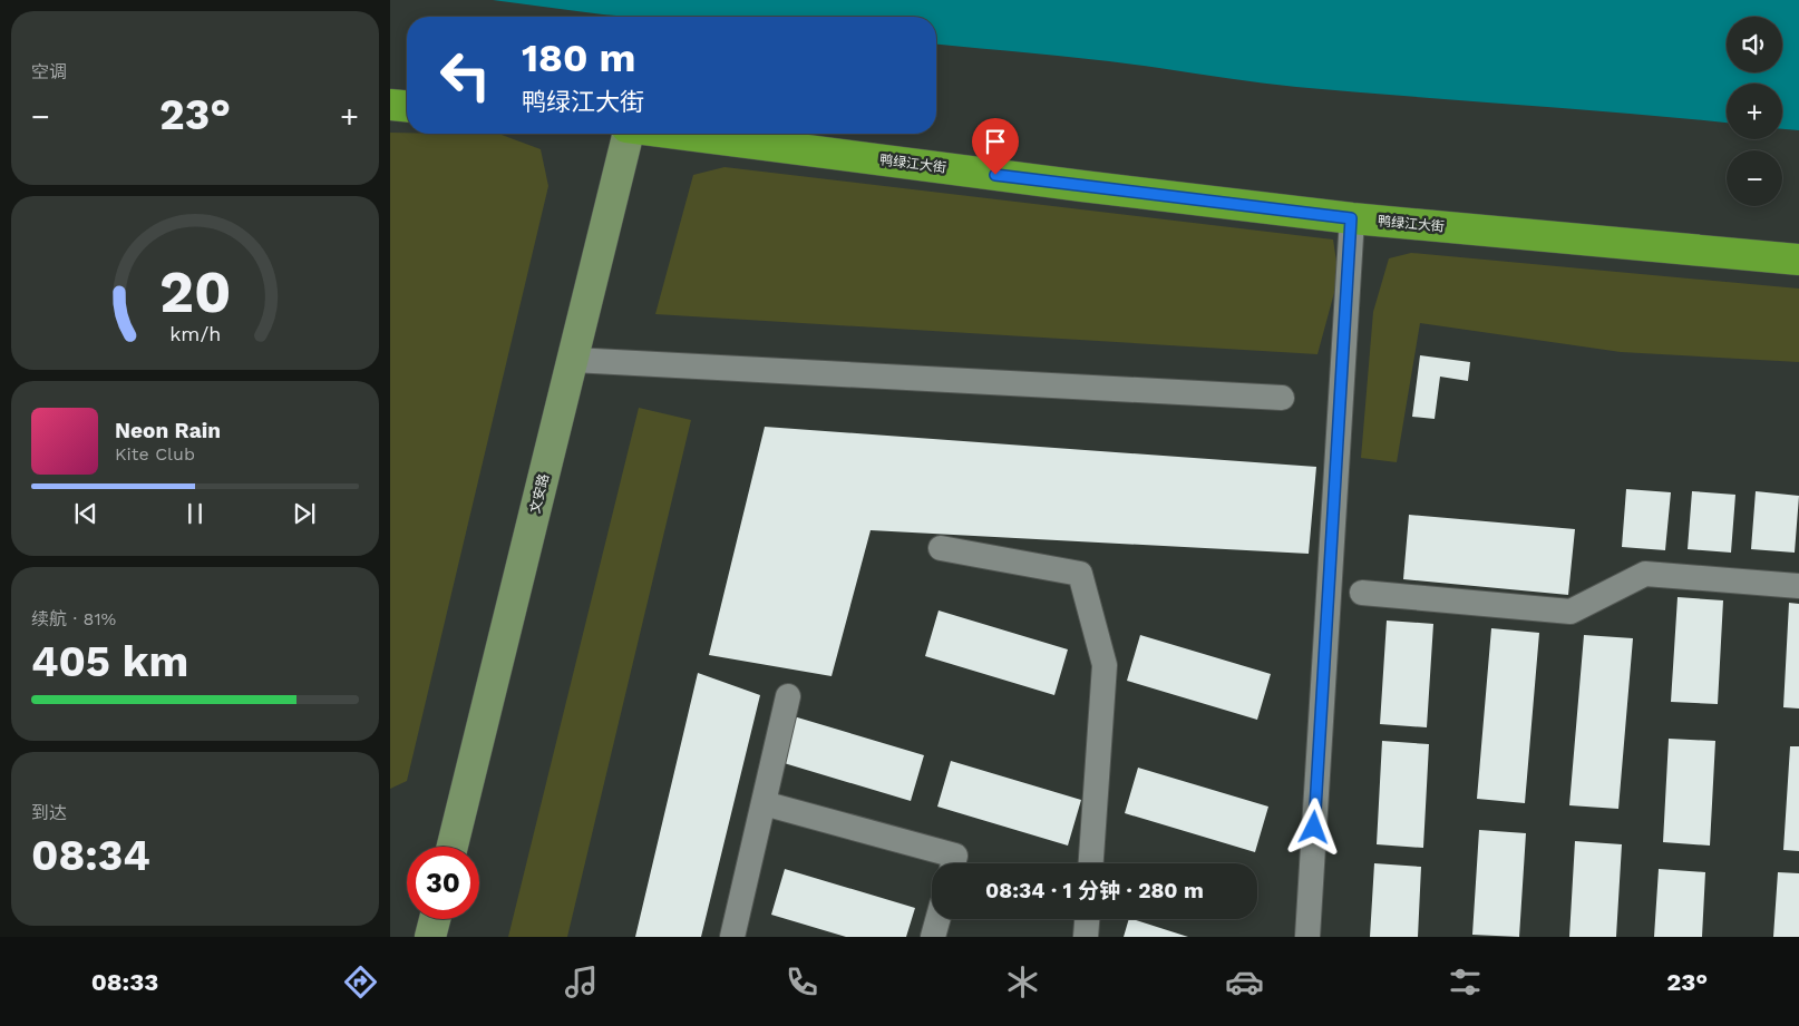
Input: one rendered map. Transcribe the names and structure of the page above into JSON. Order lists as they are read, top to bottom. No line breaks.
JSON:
{"streets":{"highway":["鸭绿江大街"],"main road":["文安路"]},"page":{"tile":["空调",["续航 · 81%","405 km"],["到达","08:34"]],"map_buttons":["+","−"],"turn":["180 m","鸭绿江大街"],"heat":["−","23°","+"],"song":["Neon Rain","Kite Club"],"limit":"30","trip":"08:34 · 1 分钟 · 280 m","tabs":["08:33","23°"],"gauge":["20","km/h"]}}
